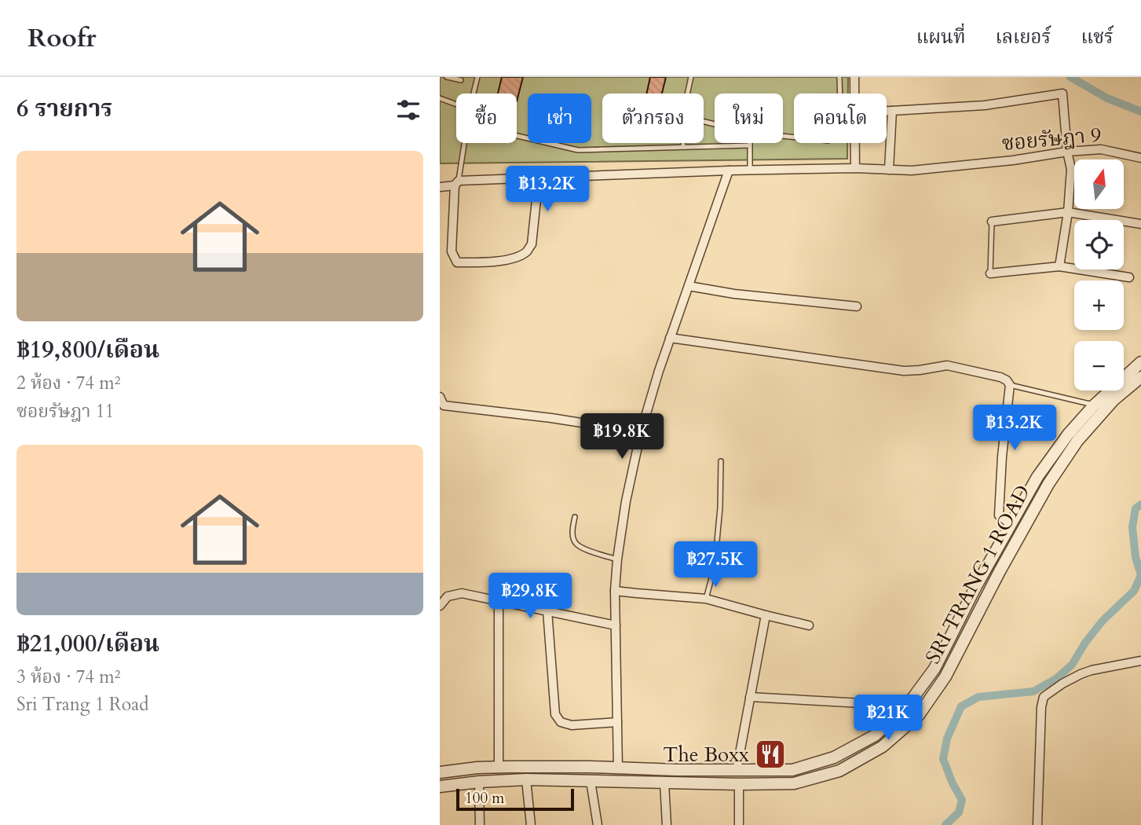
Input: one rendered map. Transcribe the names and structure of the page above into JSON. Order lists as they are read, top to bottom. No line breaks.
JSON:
{"streets":{"street":["ซอยรัษฎา 9","SRI TRANG 1 ROAD"]},"places":{"restaurant":["The Boxx"]},"scale_bar":"100 m","north":"top","page":{"header":"Roofr","nav":["แผนที่","เลเยอร์","แชร์"],"heading":"6 รายการ","chip":["ซื้อ","เช่า","ตัวกรอง","ใหม่","คอนโด"],"list":[{"name":"฿19,800/เดือน","note":"2 ห้อง · 74 m² · ซอยรัษฎา 11"},{"name":"฿21,000/เดือน","note":"3 ห้อง · 74 m² · Sri Trang 1 Road"}],"map_buttons":["+","−"],"price":["฿13.2K","฿13.2K","฿19.8K","฿27.5K","฿29.8K","฿21K"],"scale":"100 m"}}
